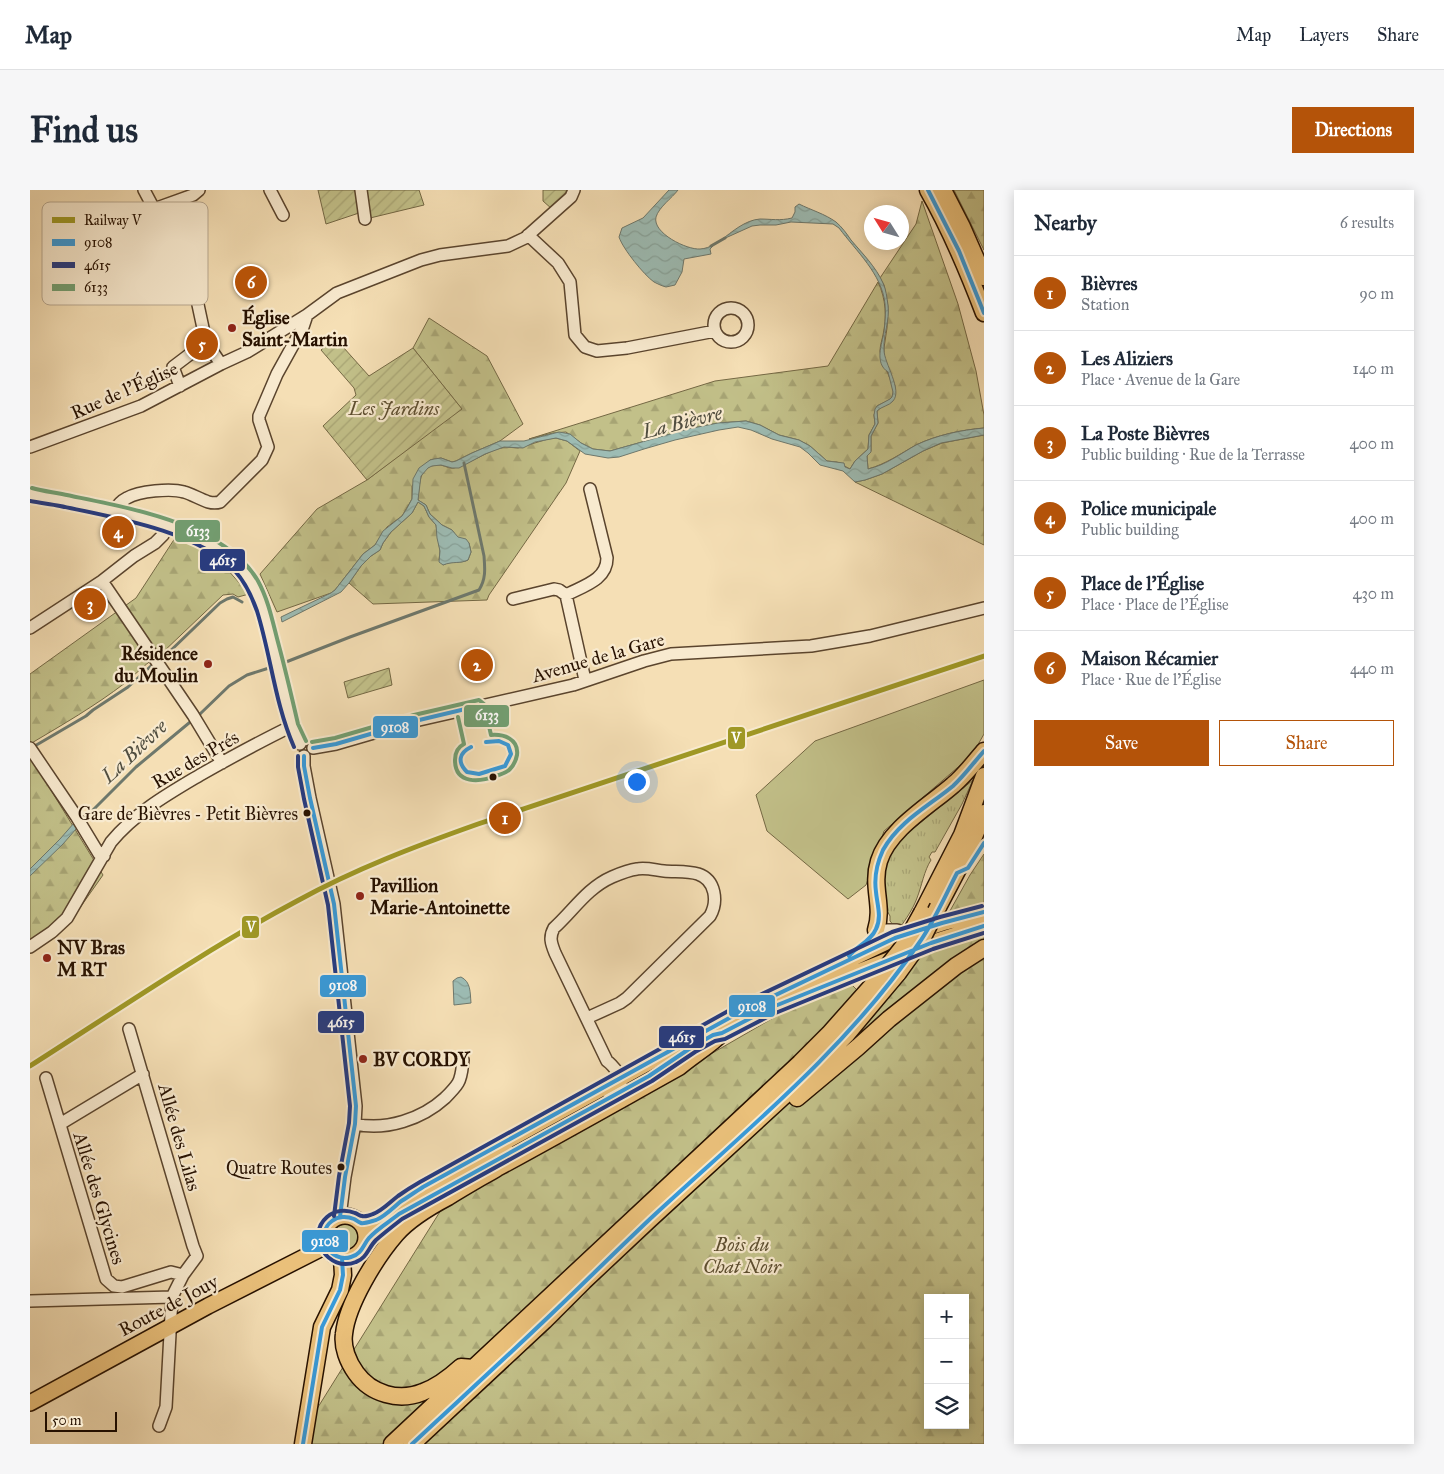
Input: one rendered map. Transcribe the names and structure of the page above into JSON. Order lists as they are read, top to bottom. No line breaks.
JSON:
{"streets":{"main road":["Route de Jouy"],"street":["Rue de l'Église","Avenue de la Gare","Rue des Prés","Allée des Lilas","Allée des Glycines"]},"crossings":[["Allée des Lilas","Allée des Glycines"]],"water":["La Bièvre"],"parks":["Les Jardins","Bois du Chat Noir"],"places":["Église Saint-Martin","Résidence du Moulin","Gare de Bièvres - Petit Bièvres","Pavillion Marie-Antoinette","NV Bras M RT","BV CORDY","Quatre Routes"],"lines":["transit line 9108","transit line 6133","transit line 4615","rail line V"],"legend":["Railway V","9108","4615","6133"],"scale_bar":"50 m","north":"top left","page":{"header":"Map","nav":["Map","Layers","Share"],"buttons":["Directions",["Save","Share"]],"title":"Find us","heading":["Nearby","6 results"],"list":[{"mark":"1","name":"Bièvres","note":"Station","value":"90 m"},{"mark":"2","name":"Les Aliziers","note":"Place · Avenue de la Gare","value":"140 m"},{"mark":"3","name":"La Poste Bièvres","note":"Public building · Rue de la Terrasse","value":"400 m"},{"mark":"4","name":"Police municipale","note":"Public building","value":"400 m"},{"mark":"5","name":"Place de l'Église","note":"Place · Place de l'Église","value":"430 m"},{"mark":"6","name":"Maison Récamier","note":"Place · Rue de l'Église","value":"440 m"}],"pins":["6","5","4","3","2","1"],"map_buttons":["+","−"],"scale":"50 m"}}
